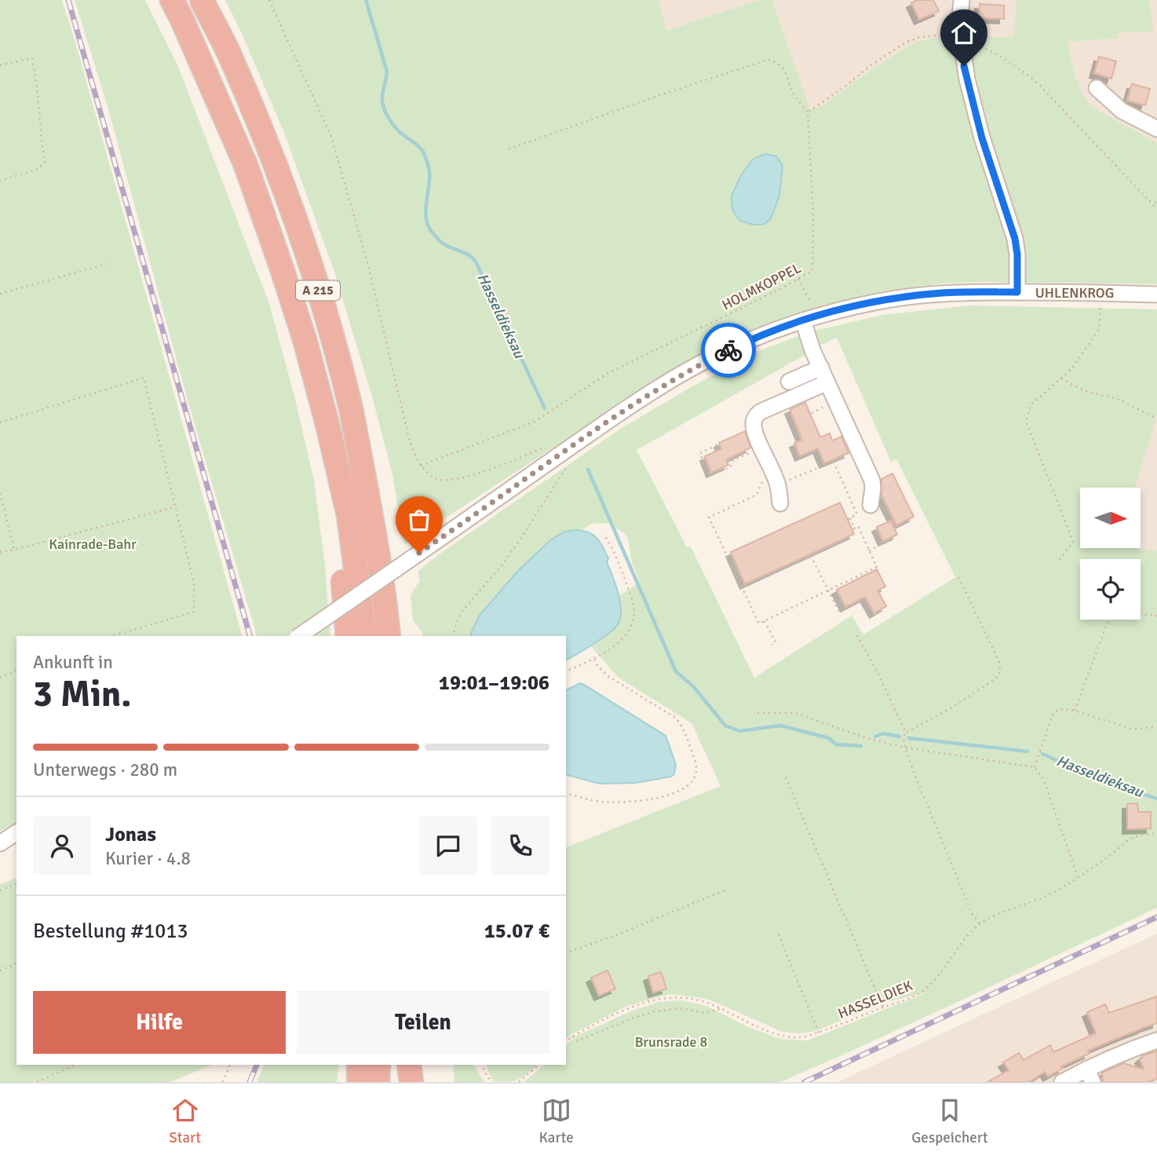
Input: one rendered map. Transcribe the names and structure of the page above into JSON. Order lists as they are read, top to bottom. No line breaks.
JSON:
{"streets":{"highway":["A 215"],"street":["UHLENKROG"],"path":["HOLMKOPPEL","HASSELDIEK"]},"water":["Hasseldieksau"],"parks":["Kainrade-Bahr","Brunsrade 8"],"north":"right","page":{"heading":["3 Min.","Ankunft in","19:01–19:06"],"panel":["Jonas","Kurier · 4.8","Bestellung #1013","15.07 €"],"bar":"Unterwegs · 280 m","buttons":["Hilfe","Teilen"],"tabs":["Start","Karte","Gespeichert"]}}
